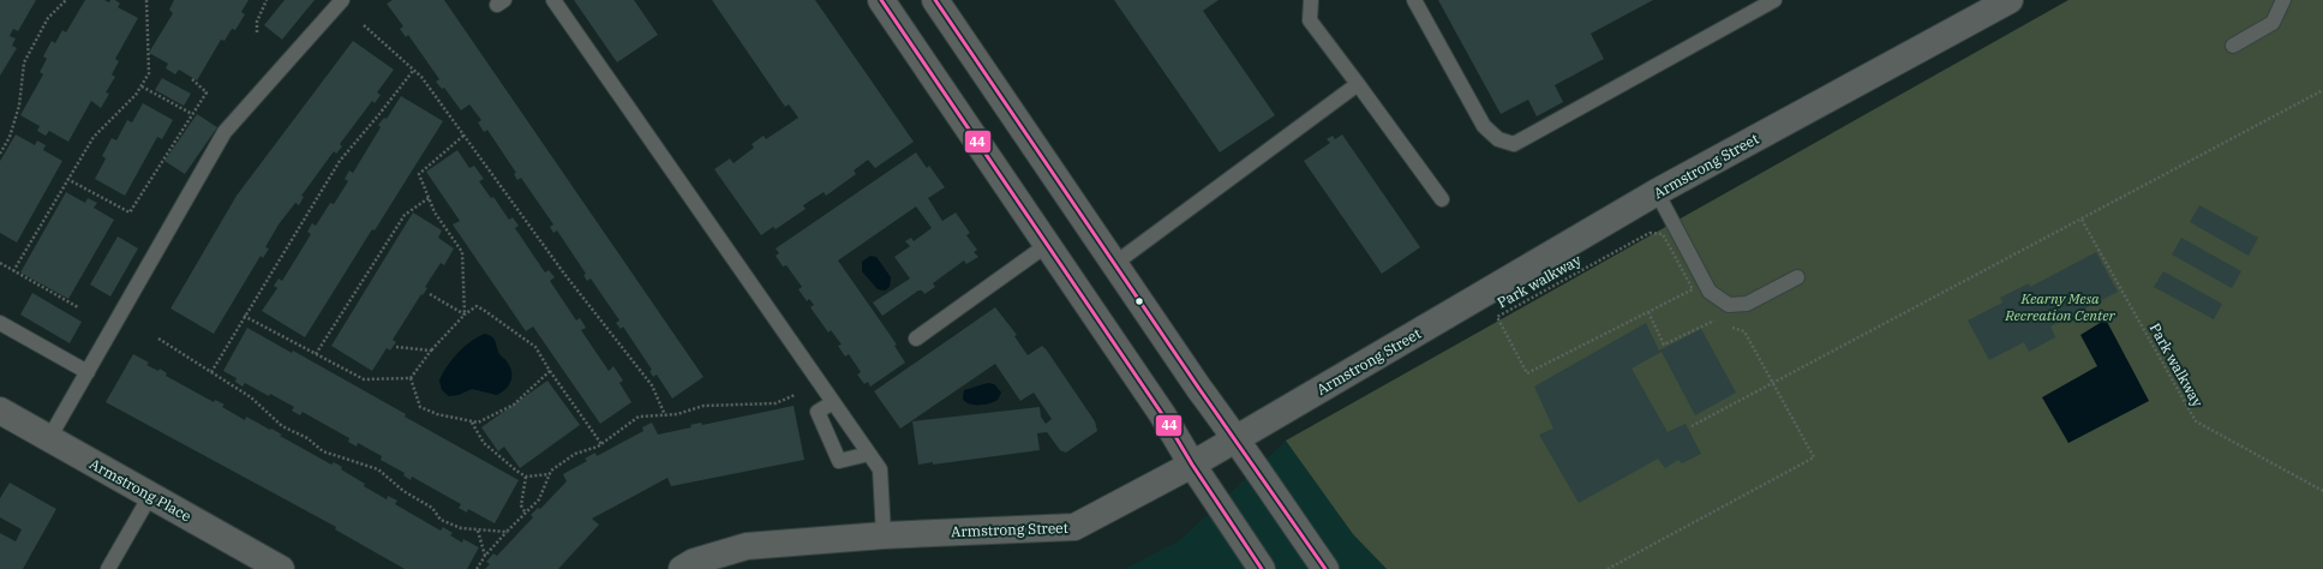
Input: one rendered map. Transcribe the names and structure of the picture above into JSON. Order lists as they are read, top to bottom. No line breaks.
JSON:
{"streets":{"street":["Armstrong Street","Armstrong Place"],"path":["Park walkway"]},"parks":["Kearny Mesa Recreation Center"],"lines":["transit line 44"]}
